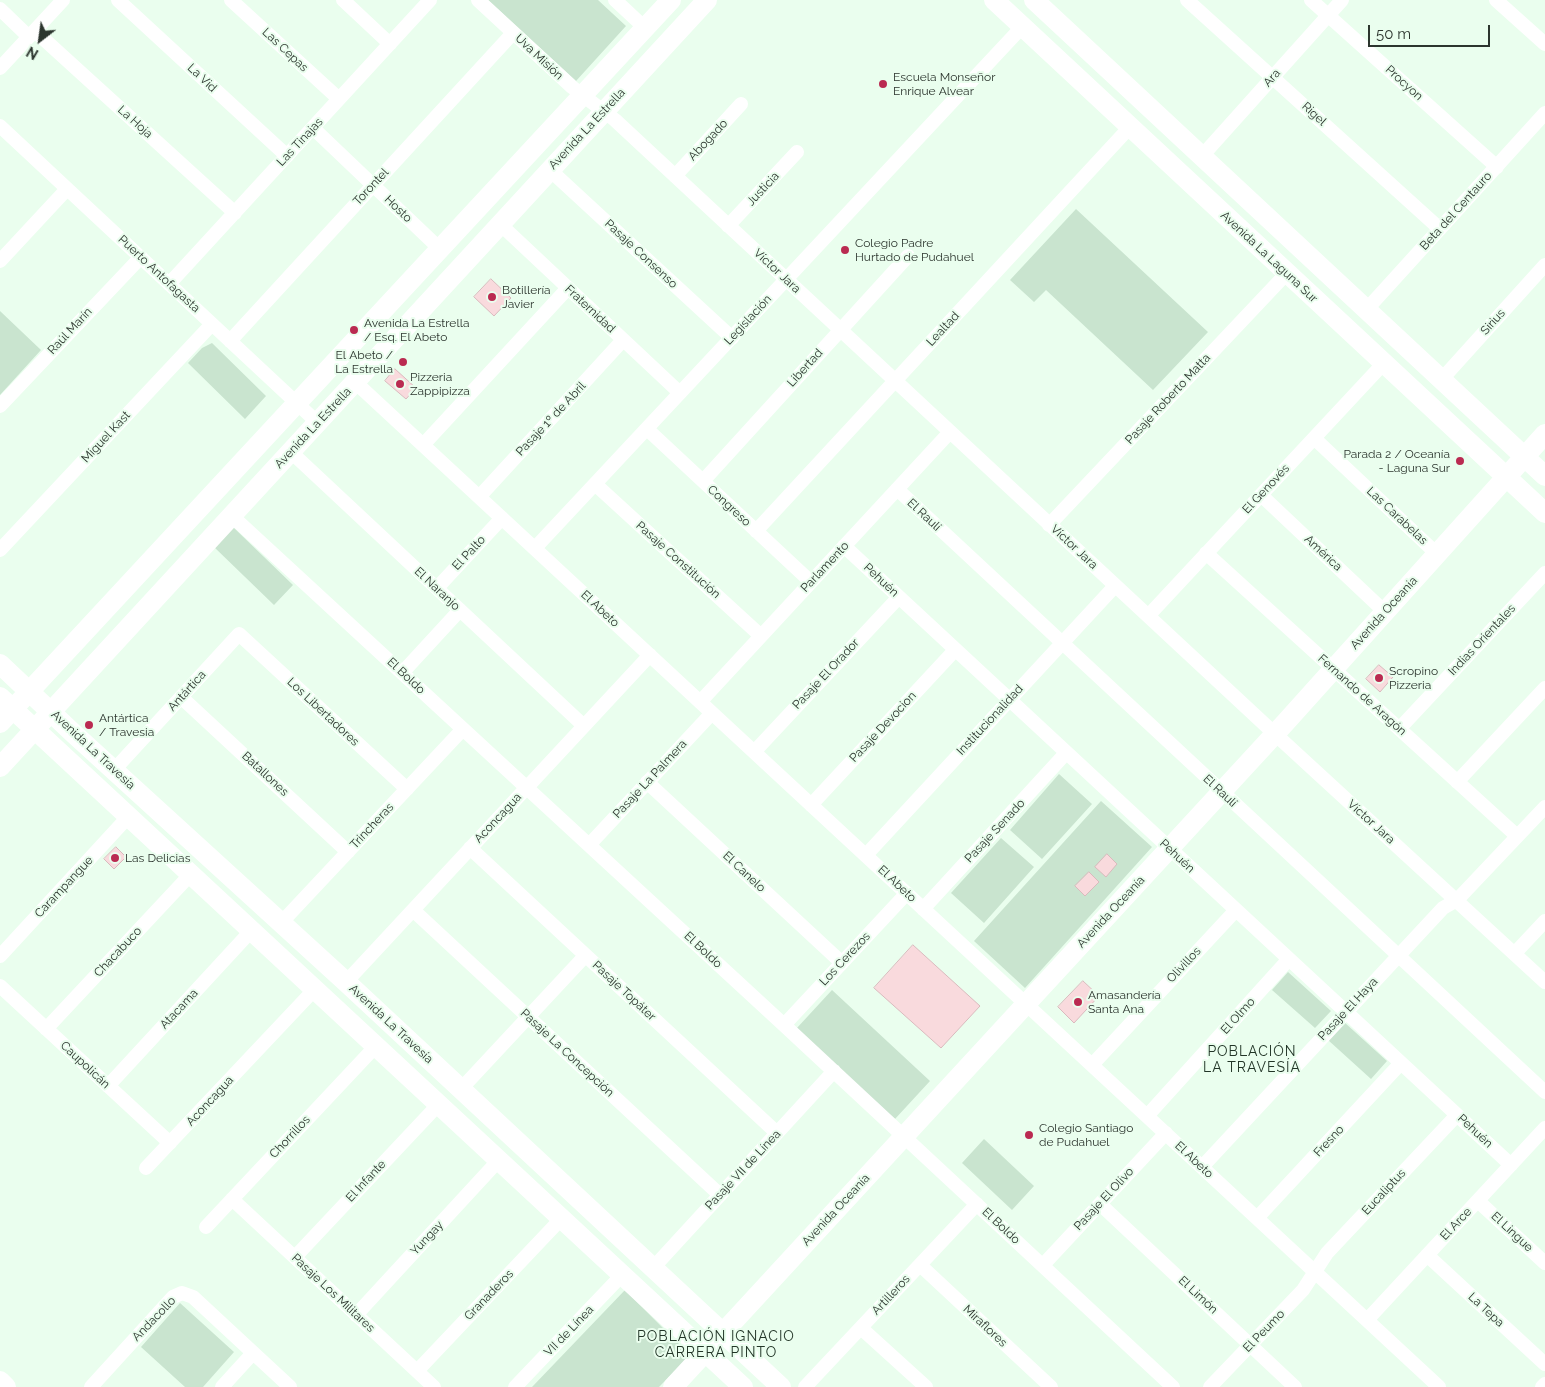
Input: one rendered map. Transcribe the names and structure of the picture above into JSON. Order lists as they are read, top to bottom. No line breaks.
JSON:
{"streets":{"street":["Las Cepas","Uva Misión","La Vid","Ara","Procyon","Rigel","La Hoja","Avenida La Estrella","Abogado","Las Tinajas","Torontel","Justicia","Hosto","Beta del Centauro","Pasaje Consenso","Avenida La Laguna Sur","Víctor Jara","Puerto Antofagasta","Fraternidad","Legislación","Sirius","Lealtad","Raúl Marín","Libertad","Pasaje Roberto Matta","Pasaje 1º de Abril","Miguel Kast","El Genovés","Congreso","El Raulí","Las Carabelas","El Palto","América","Pasaje Constitución","Parlamento","Pehuén","El Naranjo","El Abeto","Avenida Oceanía","Indias Orientales","Pasaje El Orador","El Boldo","Antártica","Fernando de Aragón","Los Libertadores","Institucionalidad","Pasaje Devocion","Avenida La Travesía","Batallones","Pasaje La Palmera","Aconcagua","Trincheras","Pasaje Senado","El Canelo","Carampangue","Chacabuco","Los Cerezos","Olivillos","Pasaje Topáter","Atacama","Pasaje El Haya","El Olmo","Pasaje La Concepción","Caupolicán","Chorrillos","Fresno","Pasaje VII de Línea","El Infante","Eucaliptus","Pasaje El Olivo","El Arce","El Lingue","Yungay","Pasaje Los Militares","Granaderos","Artilleros","El Limón","La Tepa","Andacollo","Miraflores","VII de Línea","El Peumo"]},"crossings":[["Las Cepas","Las Tinajas"],["Uva Misión","Avenida La Estrella"],["Uva Misión","Torontel"],["Uva Misión","Víctor Jara"],["La Vid","Las Tinajas"],["Ara","Procyon"],["Ara","Rigel"],["Procyon","Beta del Centauro"],["Rigel","Beta del Centauro"],["La Hoja","Las Tinajas"],["Avenida La Estrella","Pasaje Consenso"],["Avenida La Estrella","Víctor Jara"],["Avenida La Estrella","Puerto Antofagasta"],["Avenida La Estrella","Fraternidad"],["Avenida La Estrella","El Naranjo"],["Avenida La Estrella","El Abeto"],["Avenida La Estrella","El Boldo"],["Avenida La Estrella","Avenida La Travesía"],["Abogado","Víctor Jara"],["Las Tinajas","Hosto"],["Las Tinajas","Puerto Antofagasta"],["Torontel","Hosto"],["Torontel","Puerto Antofagasta"],["Justicia","Víctor Jara"],["Pasaje Consenso","Legislación"],["Avenida La Laguna Sur","Legislación"],["Avenida La Laguna Sur","Lealtad"],["Avenida La Laguna Sur","Pasaje Roberto Matta"],["Avenida La Laguna Sur","El Genovés"],["Avenida La Laguna Sur","Avenida Oceanía"],["Víctor Jara","Legislación"],["Víctor Jara","Lealtad"],["Víctor Jara","Libertad"],["Víctor Jara","Pasaje Roberto Matta"],["Víctor Jara","El Genovés"],["Víctor Jara","Parlamento"],["Víctor Jara","Avenida Oceanía"],["Víctor Jara","Institucionalidad"],["Víctor Jara","Pasaje El Haya"],["Puerto Antofagasta","Raúl Marín"],["Puerto Antofagasta","Miguel Kast"],["Fraternidad","Legislación"],["Fraternidad","Pasaje 1º de Abril"],["Legislación","Congreso"],["Legislación","Pasaje Constitución"],["Legislación","El Abeto"],["Lealtad","Congreso"],["Libertad","Congreso"],["Pasaje 1º de Abril","El Abeto"],["El Genovés","Las Carabelas"],["El Genovés","América"],["El Genovés","Fernando de Aragón"],["Congreso","Parlamento"],["El Raulí","Parlamento"],["El Raulí","Avenida Oceanía"],["El Raulí","Institucionalidad"],["El Raulí","Pasaje El Haya"],["Las Carabelas","Avenida Oceanía"],["El Palto","El Naranjo"],["El Palto","El Abeto"],["América","Avenida Oceanía"],["Pasaje Constitución","Parlamento"],["Parlamento","Pehuén"],["Parlamento","El Abeto"],["Pehuén","Avenida Oceanía"],["Pehuén","Pasaje El Orador"],["Pehuén","Institucionalidad"],["Pehuén","Pasaje Devocion"],["Pehuén","Pasaje Senado"],["Pehuén","Olivillos"],["Pehuén","Pasaje El Haya"],["Pehuén","El Olmo"],["Pehuén","Fresno"],["Pehuén","Eucaliptus"],["Pehuén","El Arce"],["El Naranjo","Aconcagua"],["El Abeto","Avenida Oceanía"],["El Abeto","Pasaje El Orador"],["El Abeto","Institucionalidad"],["El Abeto","Pasaje Devocion"],["El Abeto","Pasaje La Palmera"],["El Abeto","Aconcagua"],["El Abeto","Pasaje Senado"],["El Abeto","Los Cerezos"],["El Abeto","Olivillos"],["El Abeto","Pasaje El Haya"],["El Abeto","El Olmo"],["El Abeto","Fresno"],["El Abeto","Eucaliptus"],["El Abeto","Pasaje El Olivo"],["El Abeto","El Arce"],["El Abeto","El Peumo"],["Avenida Oceanía","El Boldo"],["Avenida Oceanía","Fernando de Aragón"],["Avenida Oceanía","Avenida La Travesía"],["Indias Orientales","Fernando de Aragón"],["El Boldo","Pasaje La Palmera"],["El Boldo","Aconcagua"],["El Boldo","Trincheras"],["El Boldo","Los Cerezos"],["El Boldo","Pasaje VII de Línea"],["El Boldo","Pasaje El Olivo"],["El Boldo","Artilleros"],["Antártica","Los Libertadores"],["Antártica","Avenida La Travesía"],["Antártica","Batallones"],["Fernando de Aragón","Pasaje El Haya"],["Los Libertadores","Trincheras"],["Avenida La Travesía","Aconcagua"],["Avenida La Travesía","Trincheras"],["Avenida La Travesía","Carampangue"],["Avenida La Travesía","Chacabuco"],["Avenida La Travesía","Atacama"],["Avenida La Travesía","Chorrillos"],["Avenida La Travesía","Pasaje VII de Línea"],["Avenida La Travesía","El Infante"],["Avenida La Travesía","Yungay"],["Avenida La Travesía","Granaderos"],["Avenida La Travesía","VII de Línea"],["Batallones","Trincheras"],["Pasaje La Palmera","El Canelo"],["Aconcagua","Pasaje Topáter"],["Aconcagua","Pasaje La Concepción"],["Aconcagua","Caupolicán"],["El Canelo","Los Cerezos"],["Chacabuco","Caupolicán"],["Pasaje Topáter","Pasaje VII de Línea"],["Atacama","Caupolicán"],["Pasaje La Concepción","Pasaje VII de Línea"],["Chorrillos","Pasaje Los Militares"],["El Infante","Pasaje Los Militares"],["Eucaliptus","El Peumo"],["Pasaje El Olivo","El Limón"],["El Arce","El Lingue"],["El Arce","La Tepa"],["Yungay","Pasaje Los Militares"],["Pasaje Los Militares","Granaderos"],["Artilleros","Miraflores"],["El Limón","El Peumo"]],"districts":["POBLACIÓN LA TRAVESÍA","POBLACIÓN IGNACIO CARRERA PINTO"],"places":["Escuela Monseñor Enrique Alvear","Colegio Padre Hurtado de Pudahuel","Botillería Javier","Avenida La Estrella / Esq. El Abeto","El Abeto / La Estrella","Pizzeria Zappipizza","Parada 2 / Oceanía - Laguna Sur","Scropino Pizzeria","Antártica / Travesia","Las Delicias","Amasandería Santa Ana","Colegio Santiago de Pudahuel"],"scale_bar":"50 m","north":"bottom left"}
